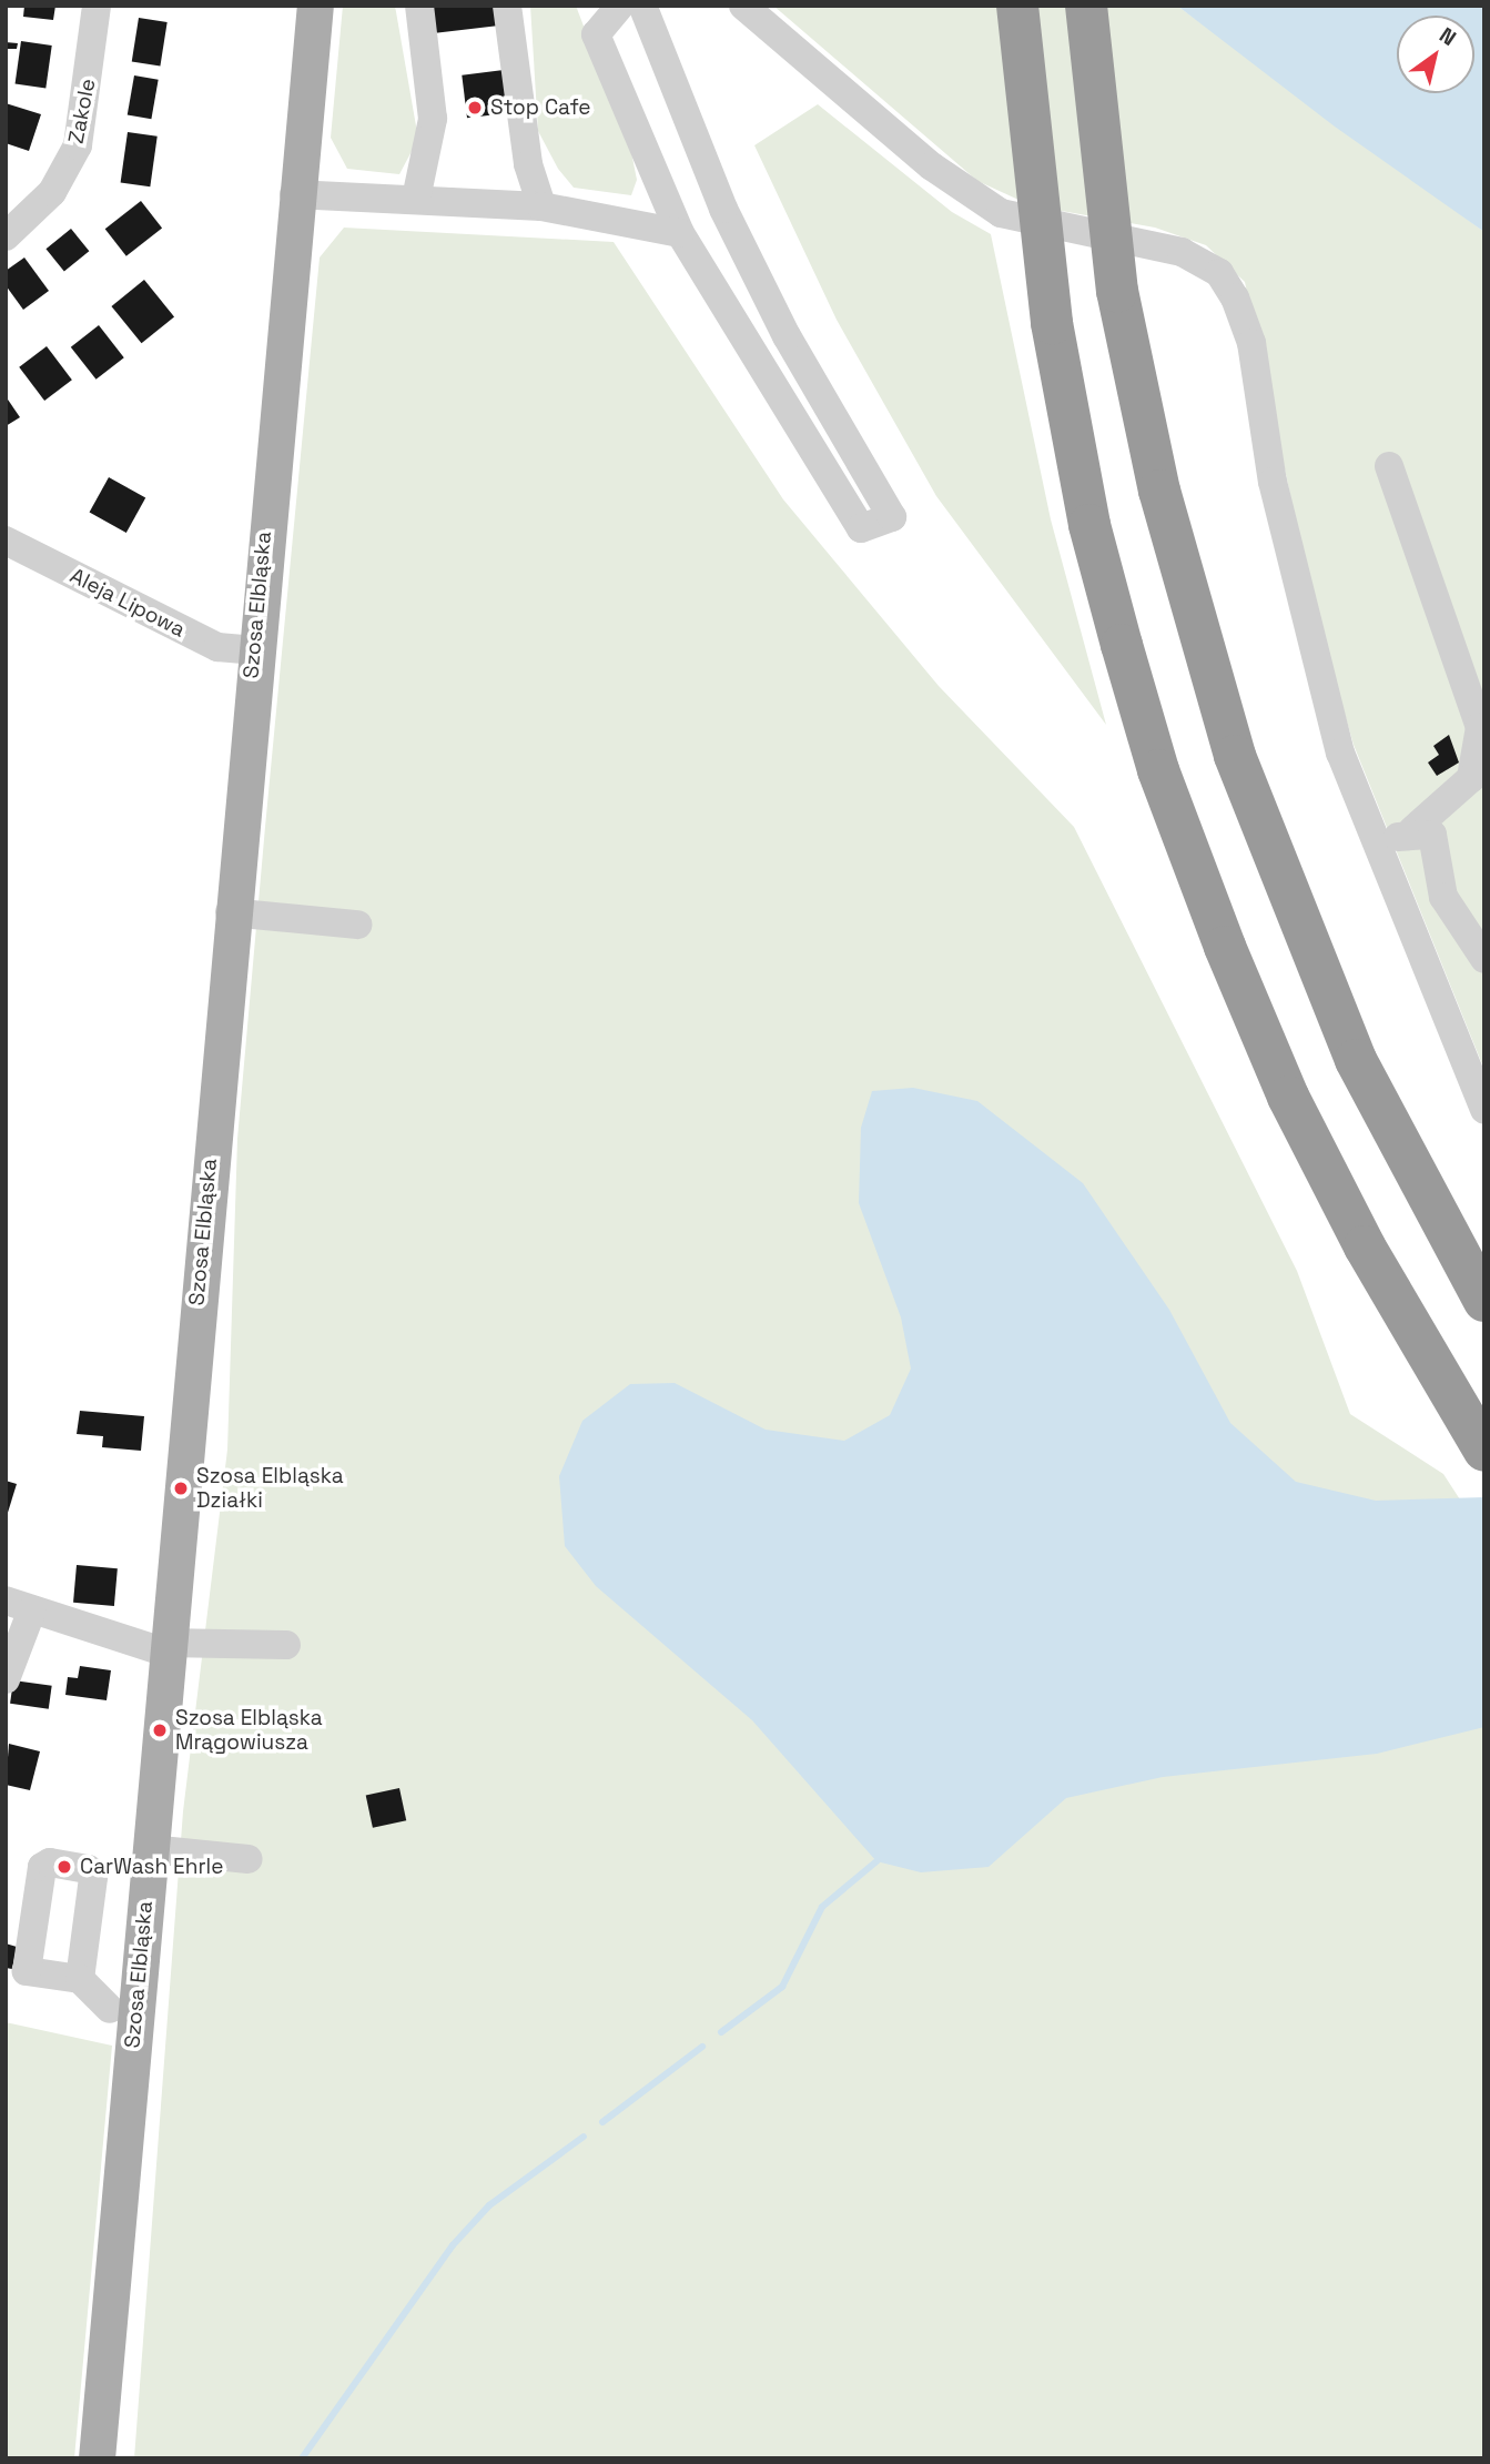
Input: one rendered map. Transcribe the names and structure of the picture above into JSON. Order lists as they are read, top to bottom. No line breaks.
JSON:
{"streets":{"main road":["Szosa Elbląska"],"street":["Zakole","Aleja Lipowa"]},"crossings":[["Aleja Lipowa","Szosa Elbląska"]],"places":["Stop Cafe","Szosa Elbląska Działki","Szosa Elbląska Mrągowiusza","CarWash Ehrle"],"north":"top right"}
